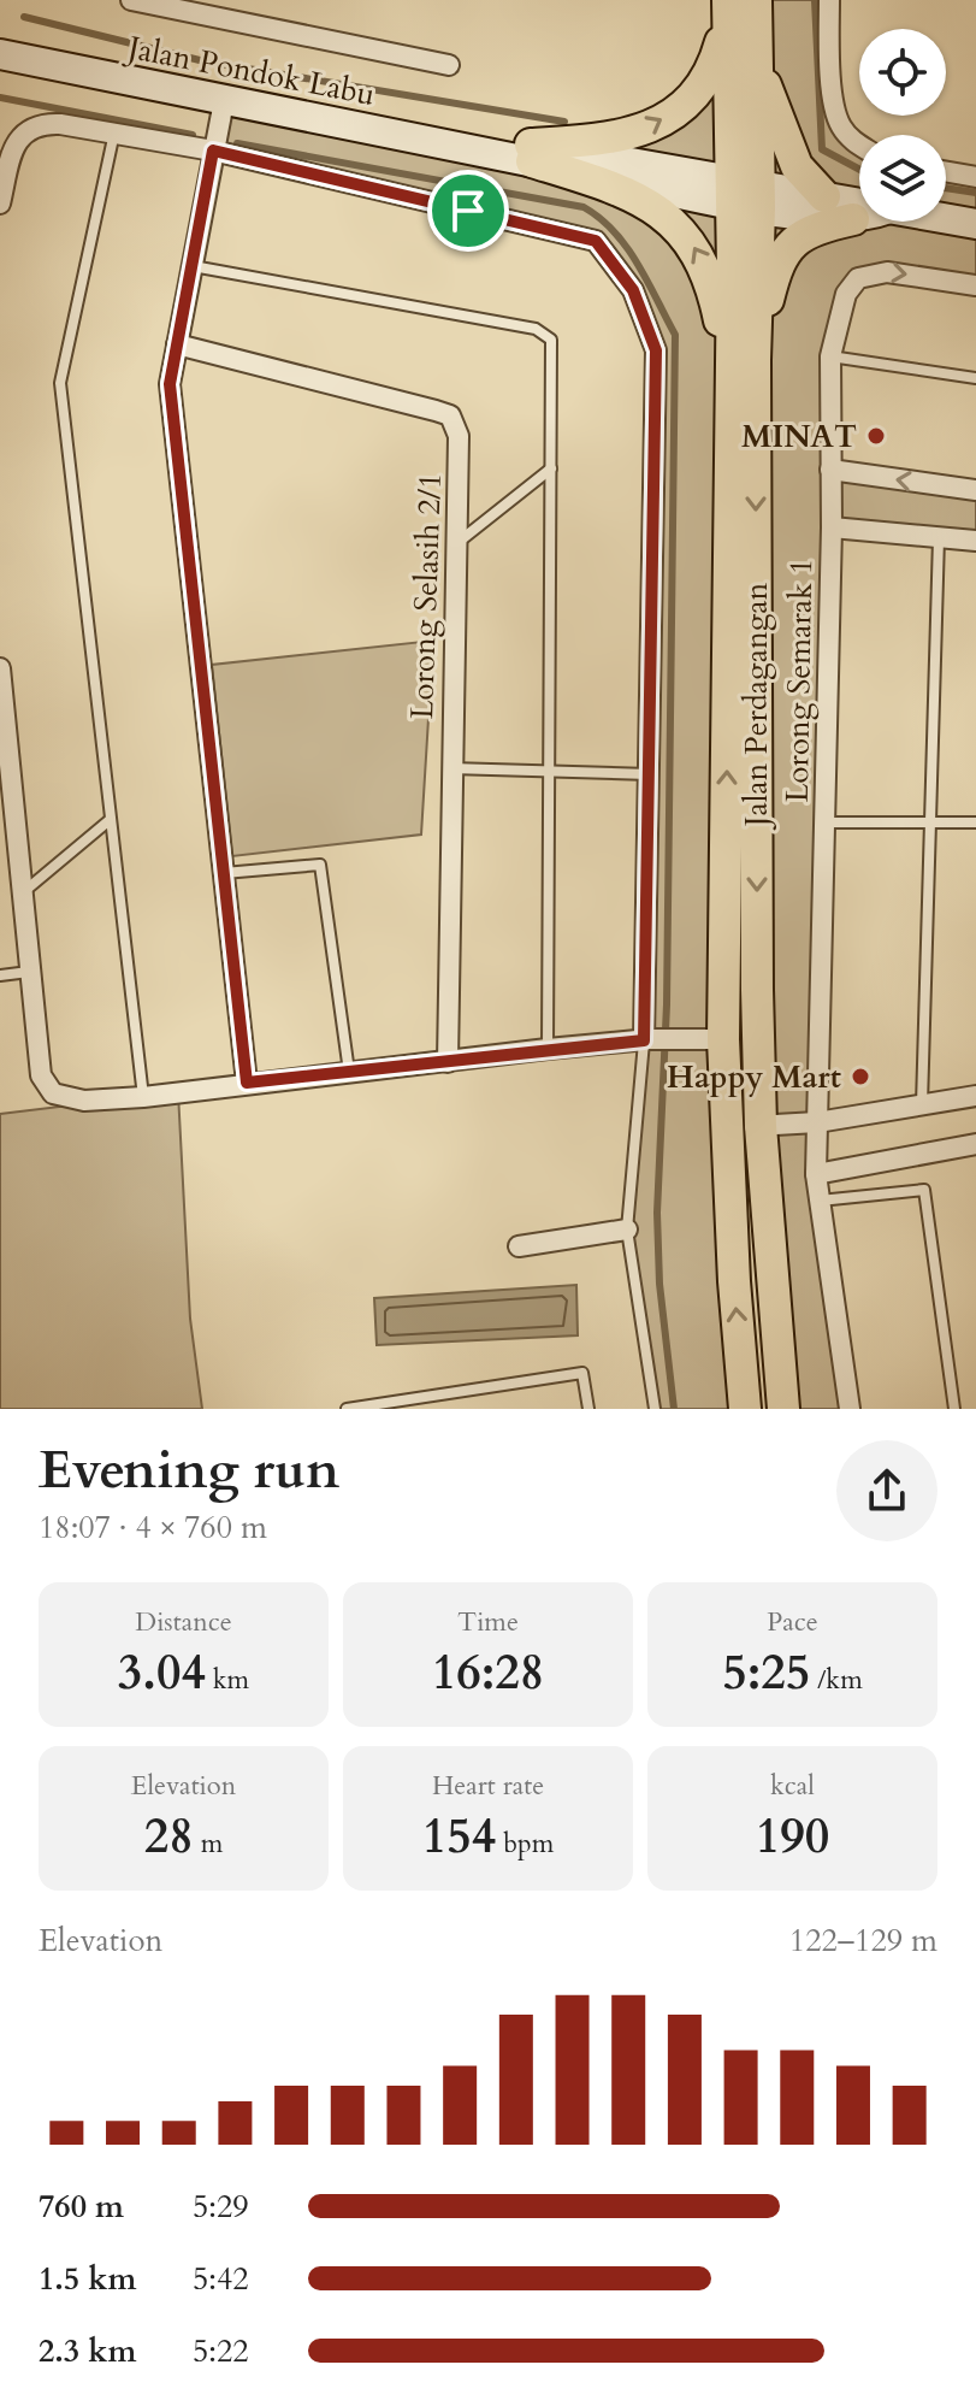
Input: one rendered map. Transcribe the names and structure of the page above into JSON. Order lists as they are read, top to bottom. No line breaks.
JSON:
{"streets":{"main road":["Jalan Pondok Labu","Jalan Perdagangan"],"street":["Lorong Selasih 2/1","Lorong Semarak 1"]},"crossings":[["Jalan Pondok Labu","Jalan Perdagangan"]],"places":["MINAT","Happy Mart"],"page":{"heading":["Evening run","18:07 · 4 × 760 m"],"stats":[["Distance","3.04 km"],["Time","16:28"],["Pace","5:25 /km"],["Elevation","28 m"],["Heart rate","154 bpm"],["kcal","190"]],"chart":["Elevation","122–129 m"],"list":[{"name":"760 m","note":"5:29"},{"name":"1.5 km","note":"5:42"},{"name":"2.3 km","note":"5:22"}]}}
